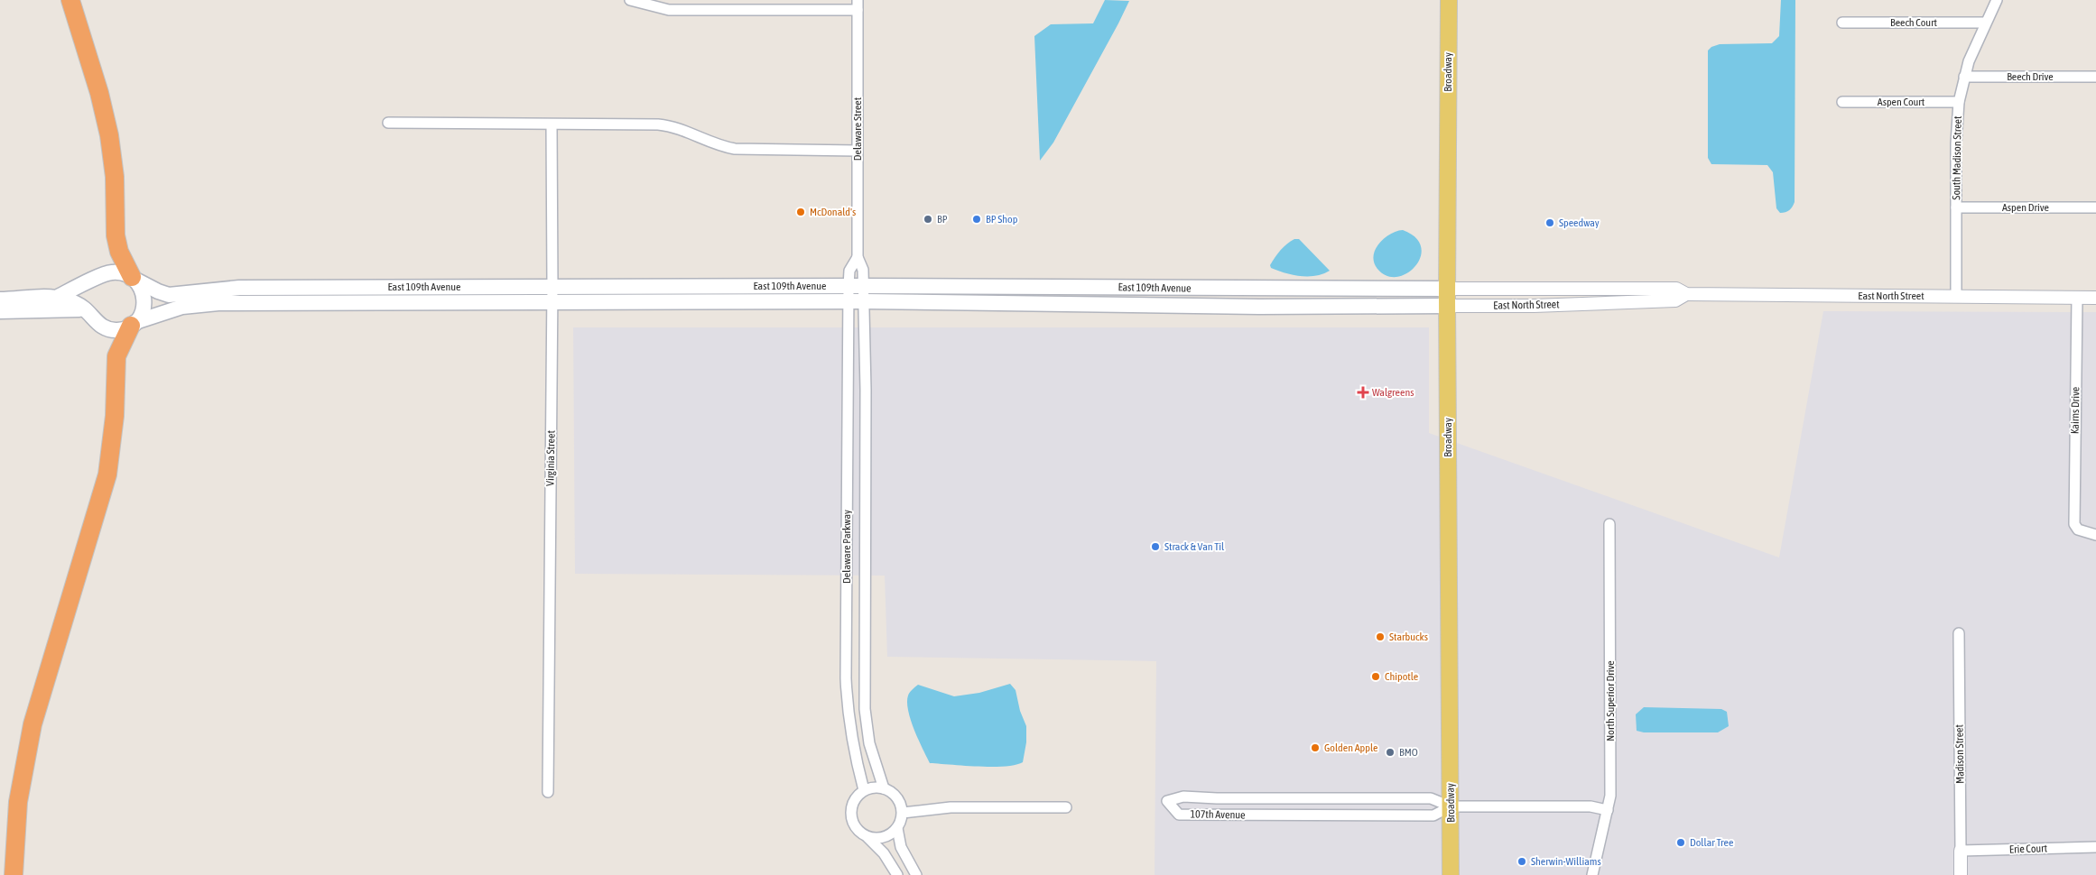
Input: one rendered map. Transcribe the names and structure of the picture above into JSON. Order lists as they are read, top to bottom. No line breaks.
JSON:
{"streets":{"main road":["Broadway","East 109th Avenue"],"street":["Beech Court","Beech Drive","Aspen Court","Delaware Street","South Madison Street","Aspen Drive","East North Street","Kairns Drive","Virginia Street","Delaware Parkway","North Superior Drive","Madison Street","107th Avenue","Erie Court"]},"crossings":[["Beech Court","South Madison Street"],["Broadway","East 109th Avenue"],["Broadway","East North Street"],["Broadway","107th Avenue"],["Beech Drive","South Madison Street"],["Aspen Court","South Madison Street"],["Delaware Street","East 109th Avenue"],["Delaware Street","Delaware Parkway"],["South Madison Street","Aspen Drive"],["South Madison Street","East North Street"],["East 109th Avenue","East North Street"],["East 109th Avenue","Virginia Street"],["East 109th Avenue","Delaware Parkway"],["East North Street","Kairns Drive"],["North Superior Drive","107th Avenue"],["Madison Street","Erie Court"]],"places":{"other":["McDonald's","BP","BP Shop","Speedway","Strack & Van Til","Starbucks","Chipotle","Golden Apple","BMO","Dollar Tree","Sherwin-Williams"],"health":["Walgreens"]}}
